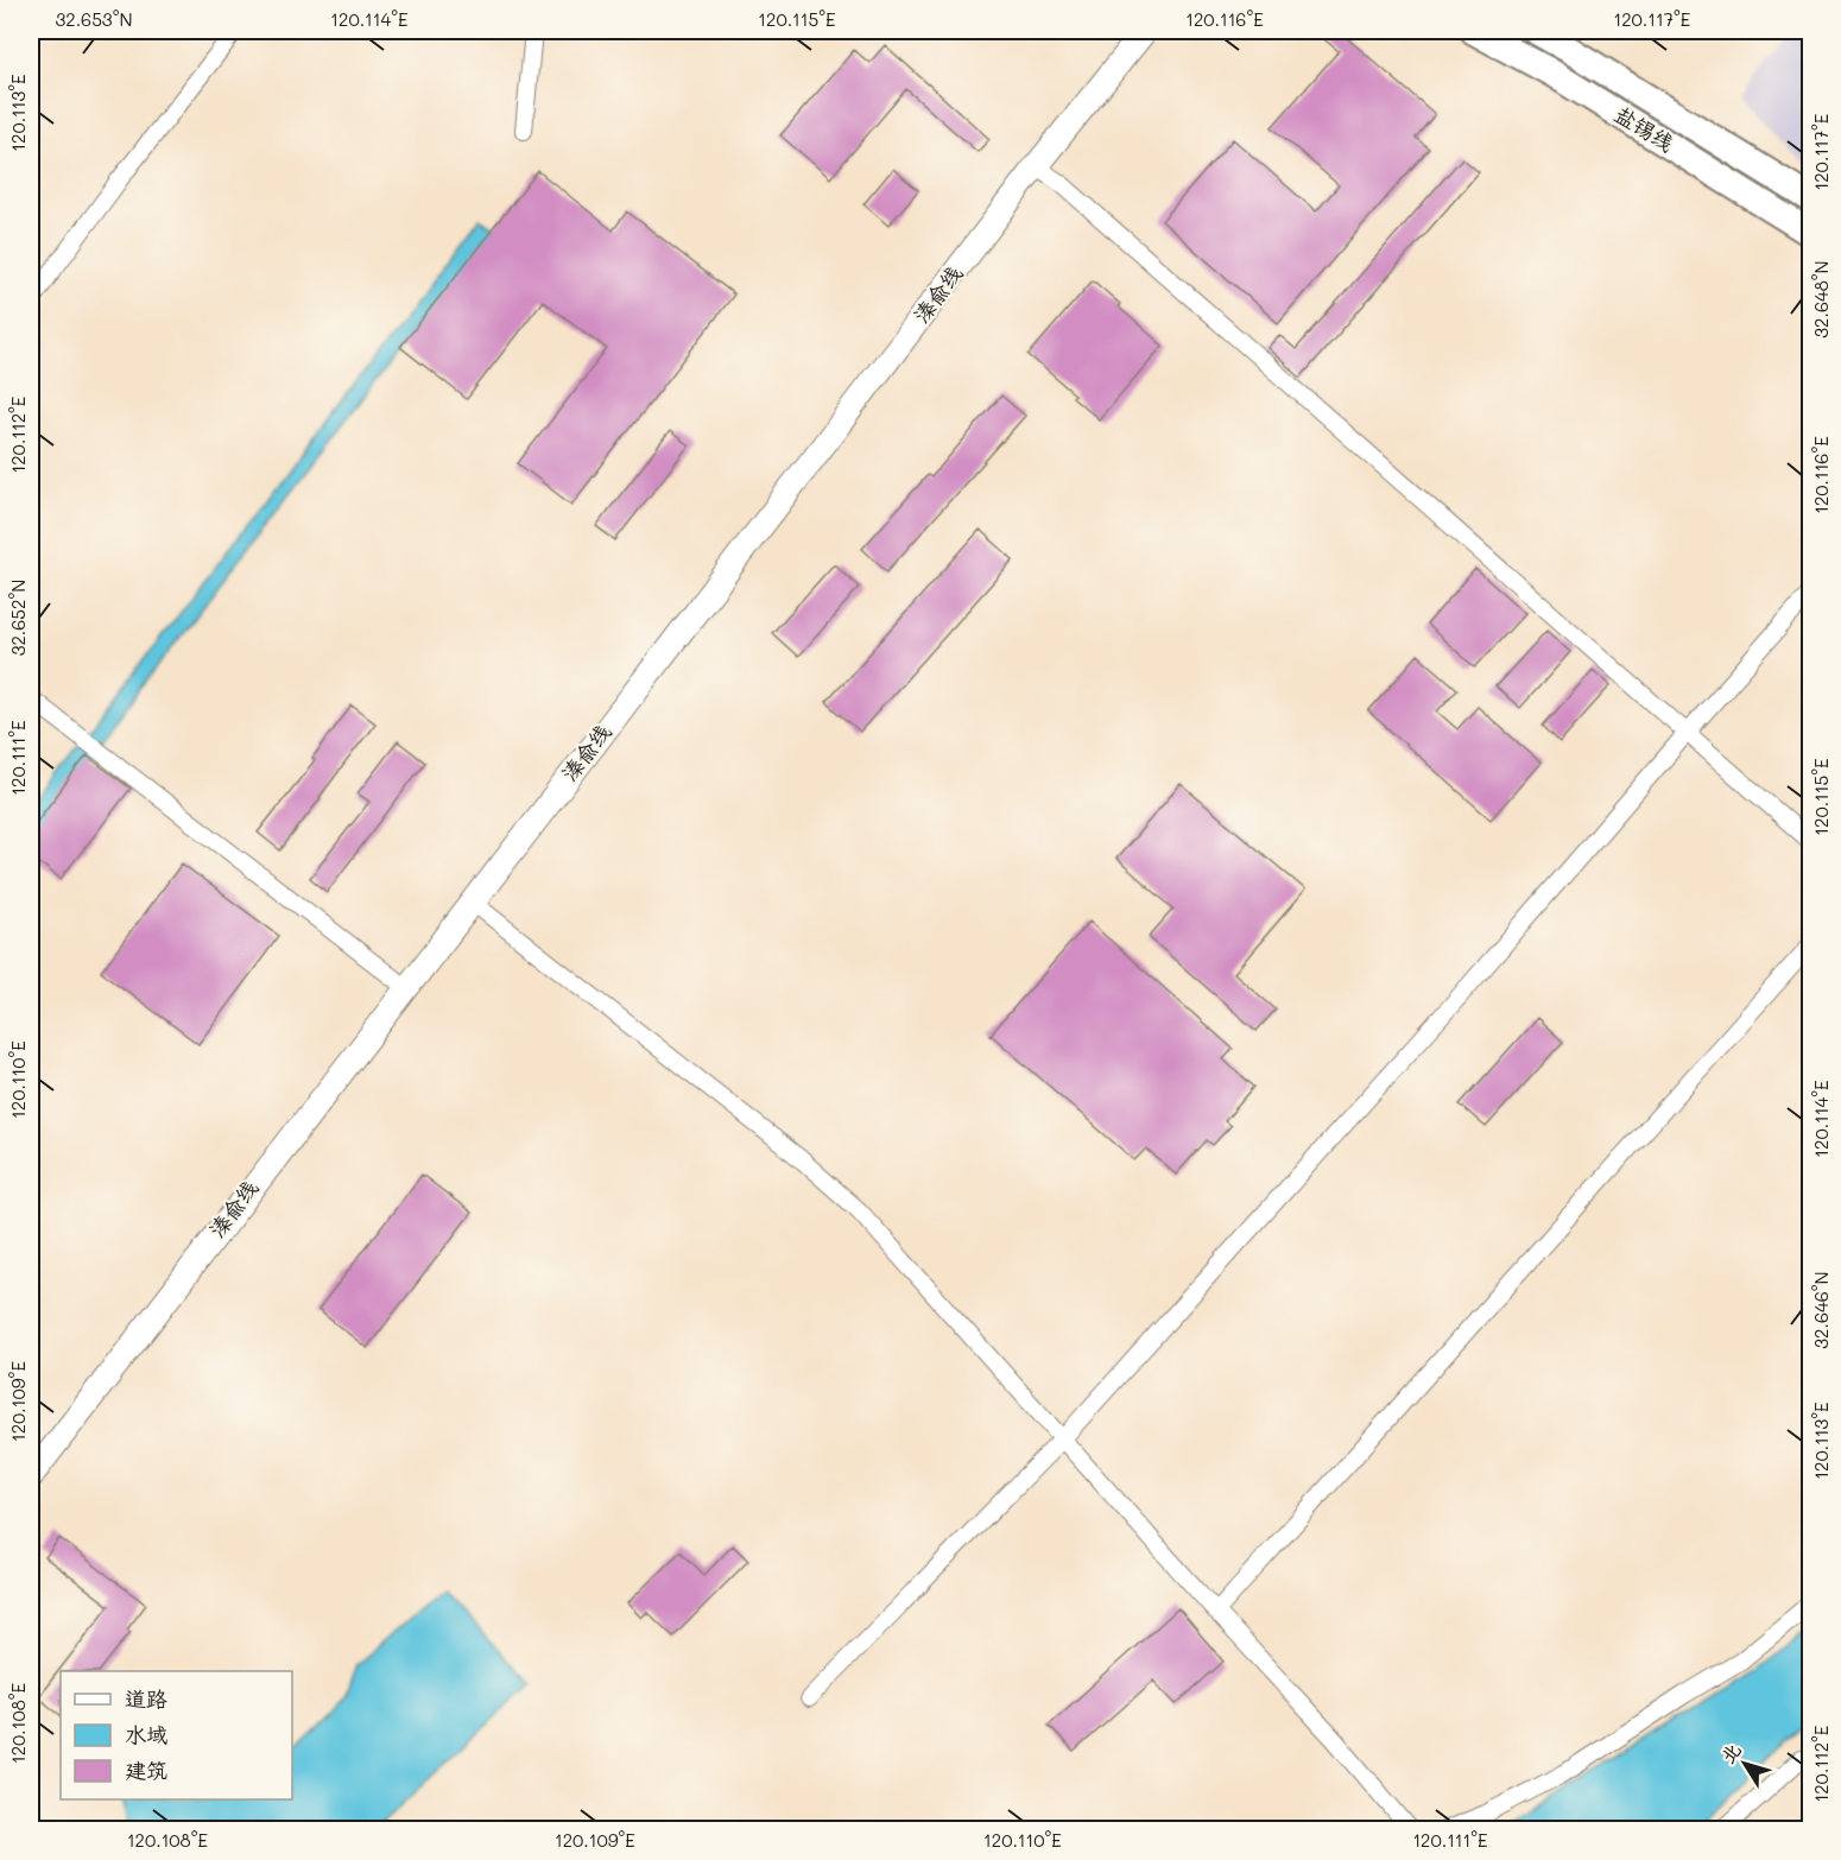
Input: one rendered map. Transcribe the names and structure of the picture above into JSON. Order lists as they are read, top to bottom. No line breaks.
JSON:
{"streets":{"main road":["盐锡线","溱俞线"]},"legend":["道路","水域","建筑"],"north":"top left","coordinates":["32.653°N","120.114°E","120.115°E","120.116°E","120.117°E","120.113°E","32.648°N","120.112°E","32.652°N","120.111°E","120.110°E","32.646°N","120.109°E","120.108°E"]}
